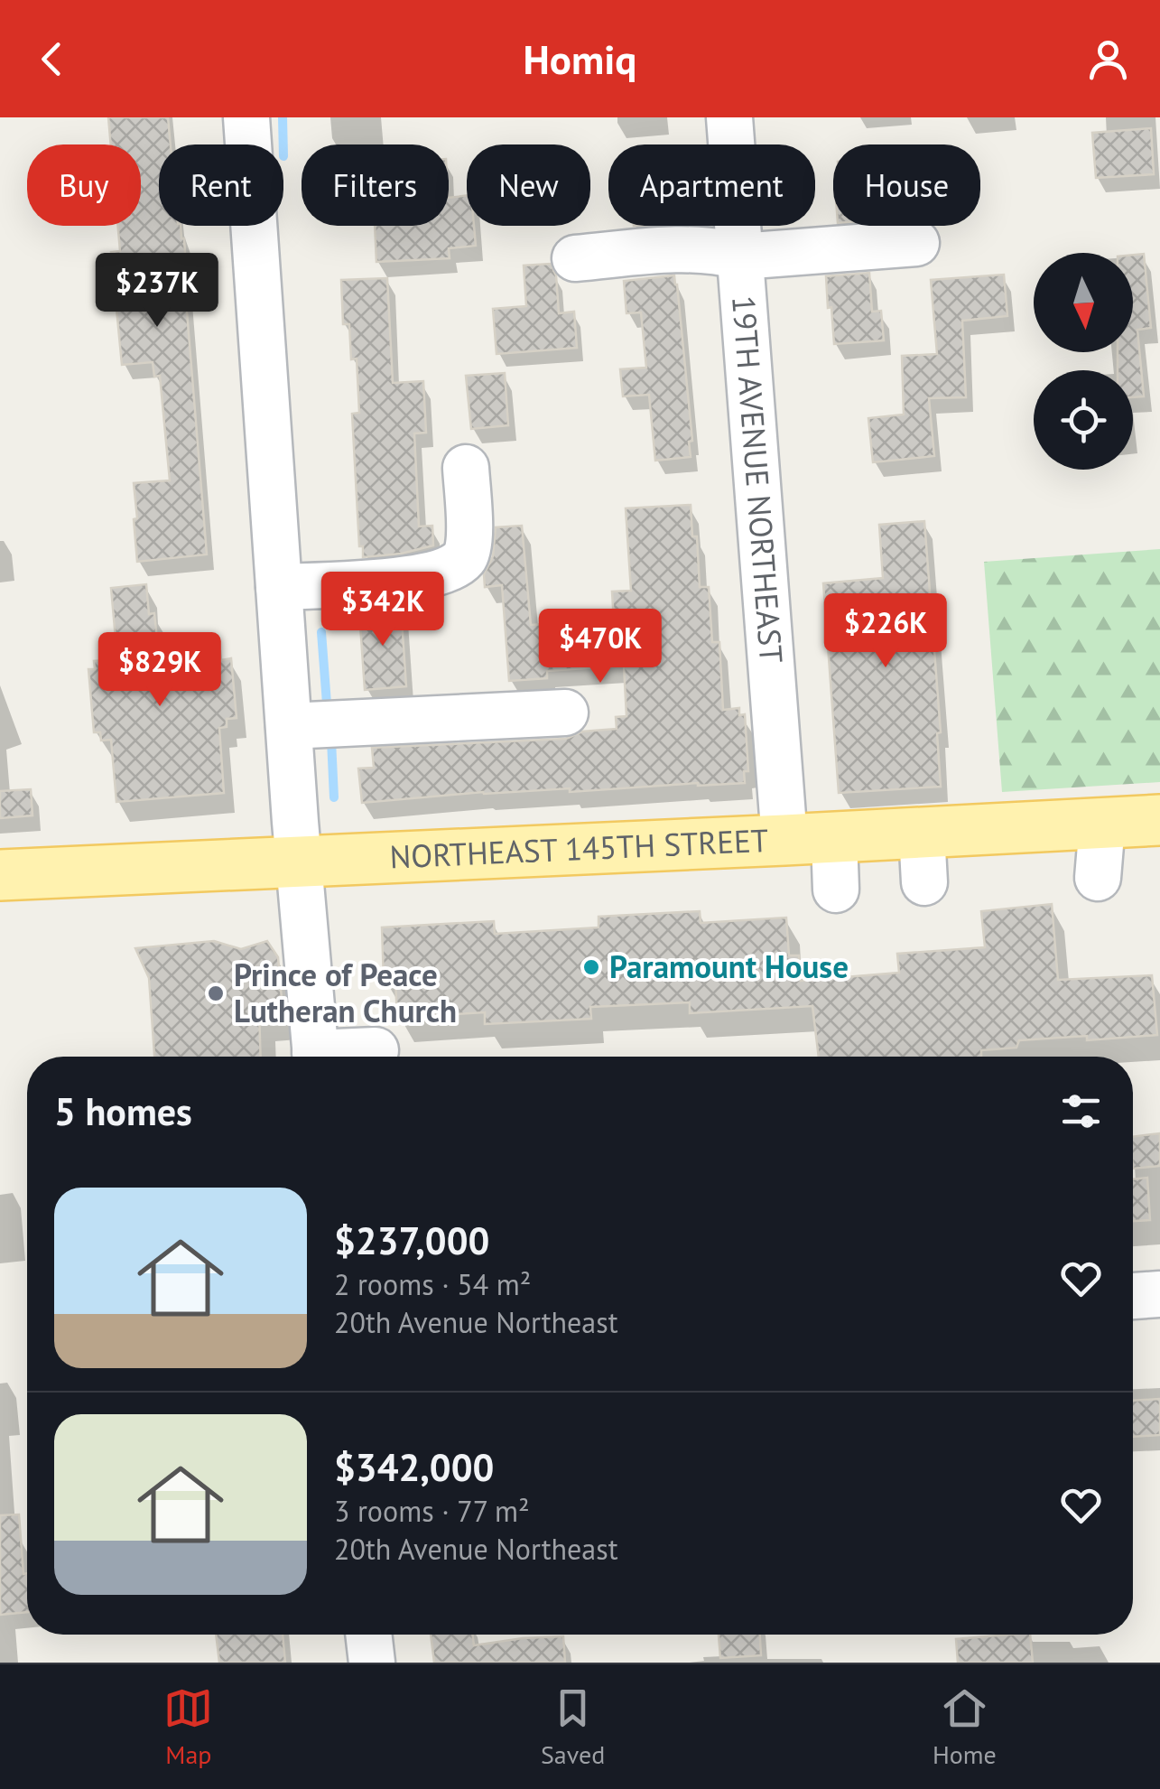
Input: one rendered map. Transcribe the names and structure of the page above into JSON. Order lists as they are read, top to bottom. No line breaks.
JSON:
{"streets":{"main road":["NORTHEAST 145TH STREET"],"street":["19TH AVENUE NORTHEAST"]},"crossings":[["19TH AVENUE NORTHEAST","NORTHEAST 145TH STREET"]],"places":["Paramount House","Prince of Peace Lutheran Church"],"north":"bottom","page":{"header":"Homiq","chip":["Buy","Rent","Filters","New","Apartment","House"],"price":["$237K","$342K","$226K","$470K","$829K"],"heading":"5 homes","list":[{"name":"$237,000","note":"2 rooms · 54 m² · 20th Avenue Northeast"},{"name":"$342,000","note":"3 rooms · 77 m² · 20th Avenue Northeast"}],"tabs":["Map","Saved","Home"]}}
